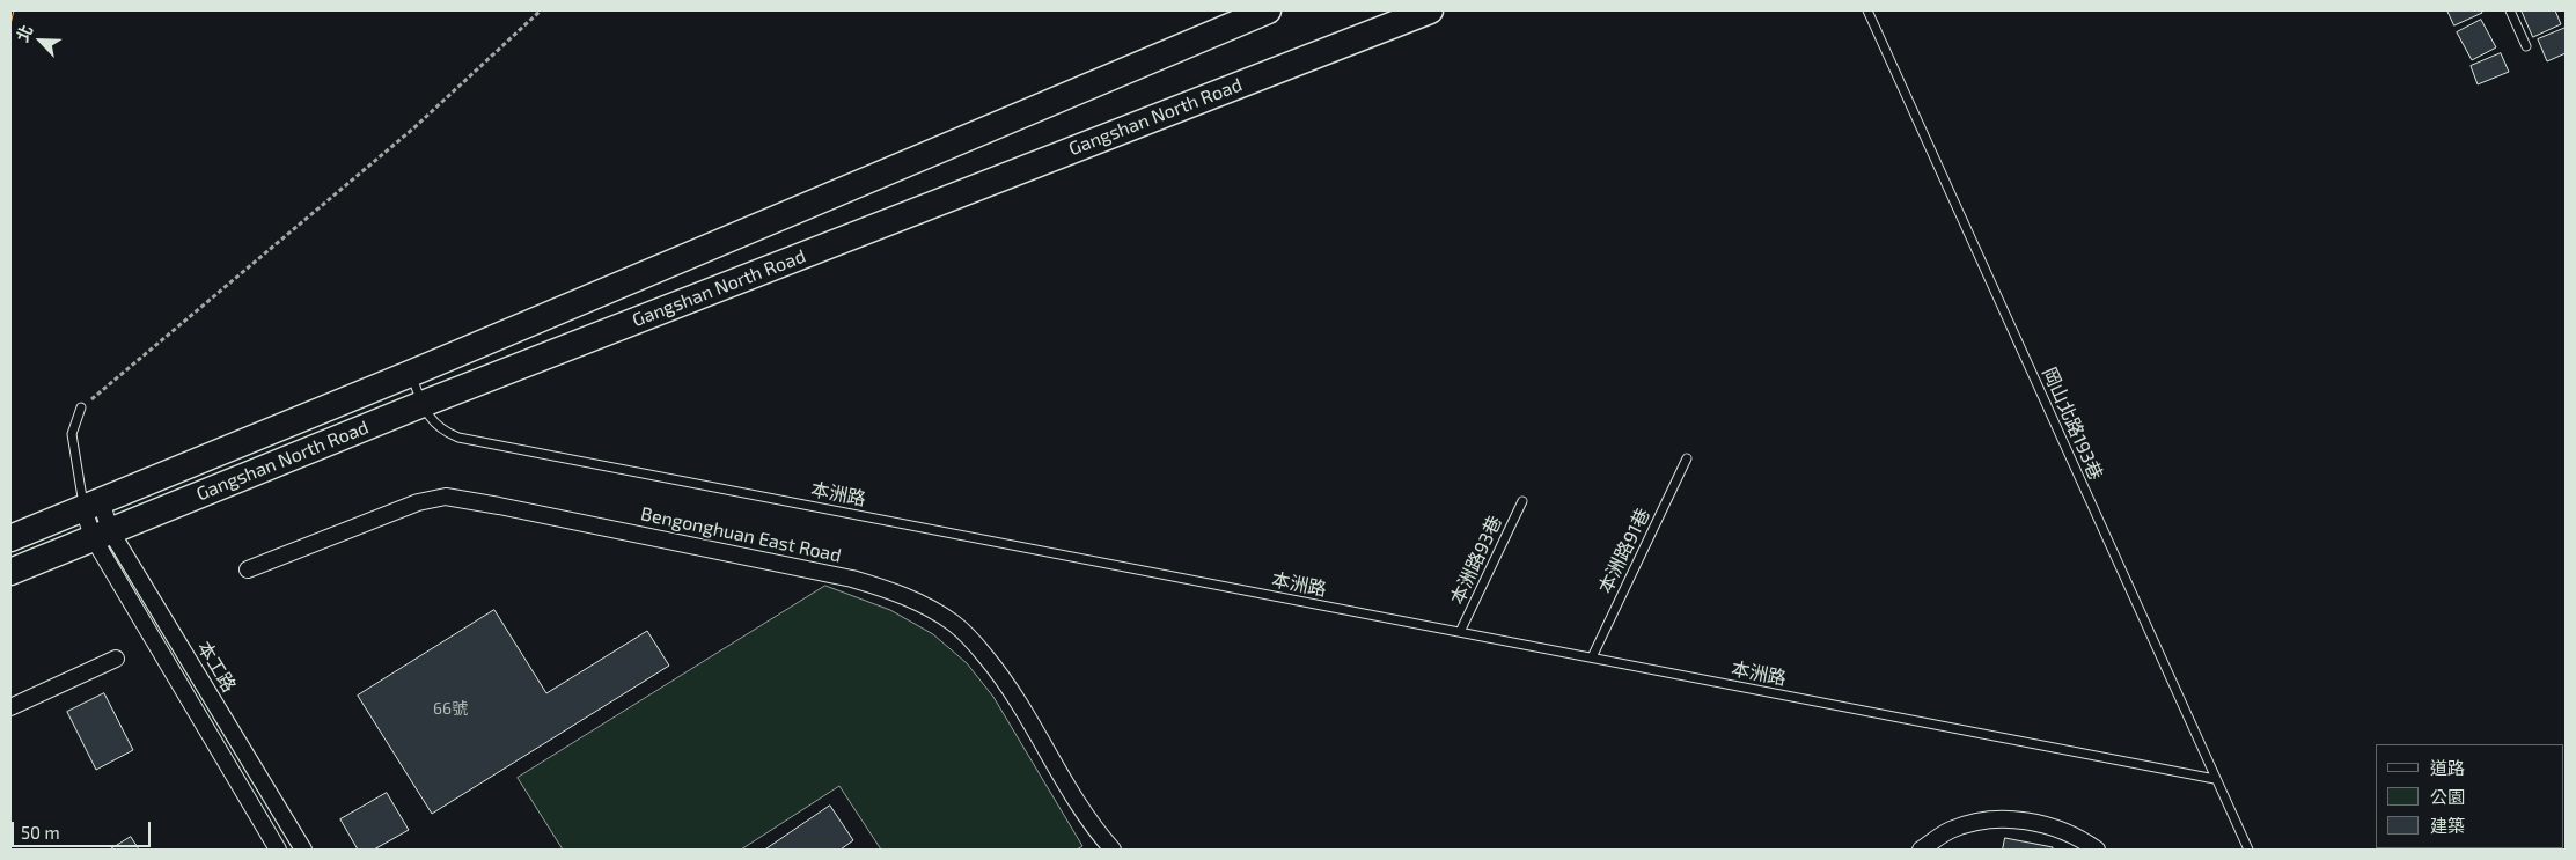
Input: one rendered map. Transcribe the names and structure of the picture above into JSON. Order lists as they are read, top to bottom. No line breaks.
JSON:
{"streets":{"main road":["Gangshan North Road"],"street":["Bengonghuan East Road","本工路"],"lane":["岡山北路193巷","本洲路","本洲路91巷","本洲路93巷"]},"crossings":[["Gangshan North Road","本洲路"],["Gangshan North Road","本工路"],["岡山北路193巷","本洲路"],["本洲路","本洲路91巷"],["本洲路","本洲路93巷"]],"house_numbers":["66號"],"legend":["道路","公園","建築"],"scale_bar":"50 m","north":"top left"}
